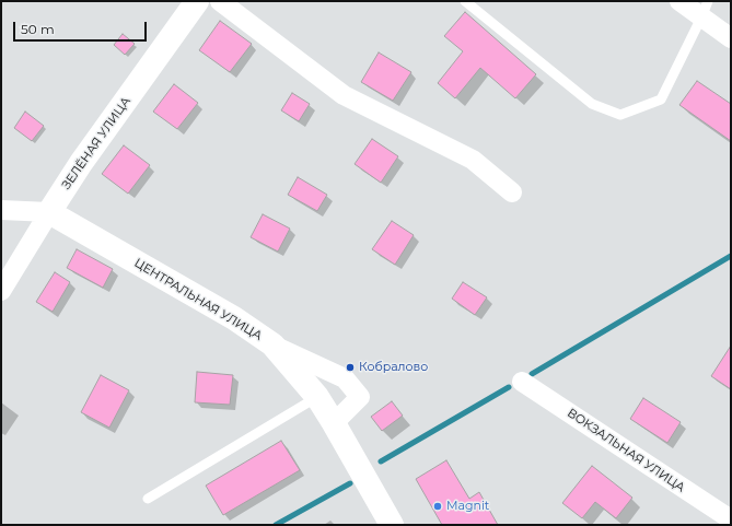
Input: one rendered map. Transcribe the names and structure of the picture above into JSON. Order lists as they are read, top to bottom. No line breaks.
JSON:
{"streets":{"street":["ЗЕЛЁНАЯ УЛИЦА","ЦЕНТРАЛЬНАЯ УЛИЦА","ВОКЗАЛЬНАЯ УЛИЦА"]},"crossings":[["ЗЕЛЁНАЯ УЛИЦА","ЦЕНТРАЛЬНАЯ УЛИЦА"]],"places":["Кобралово","Magnit"],"scale_bar":"50 m"}
